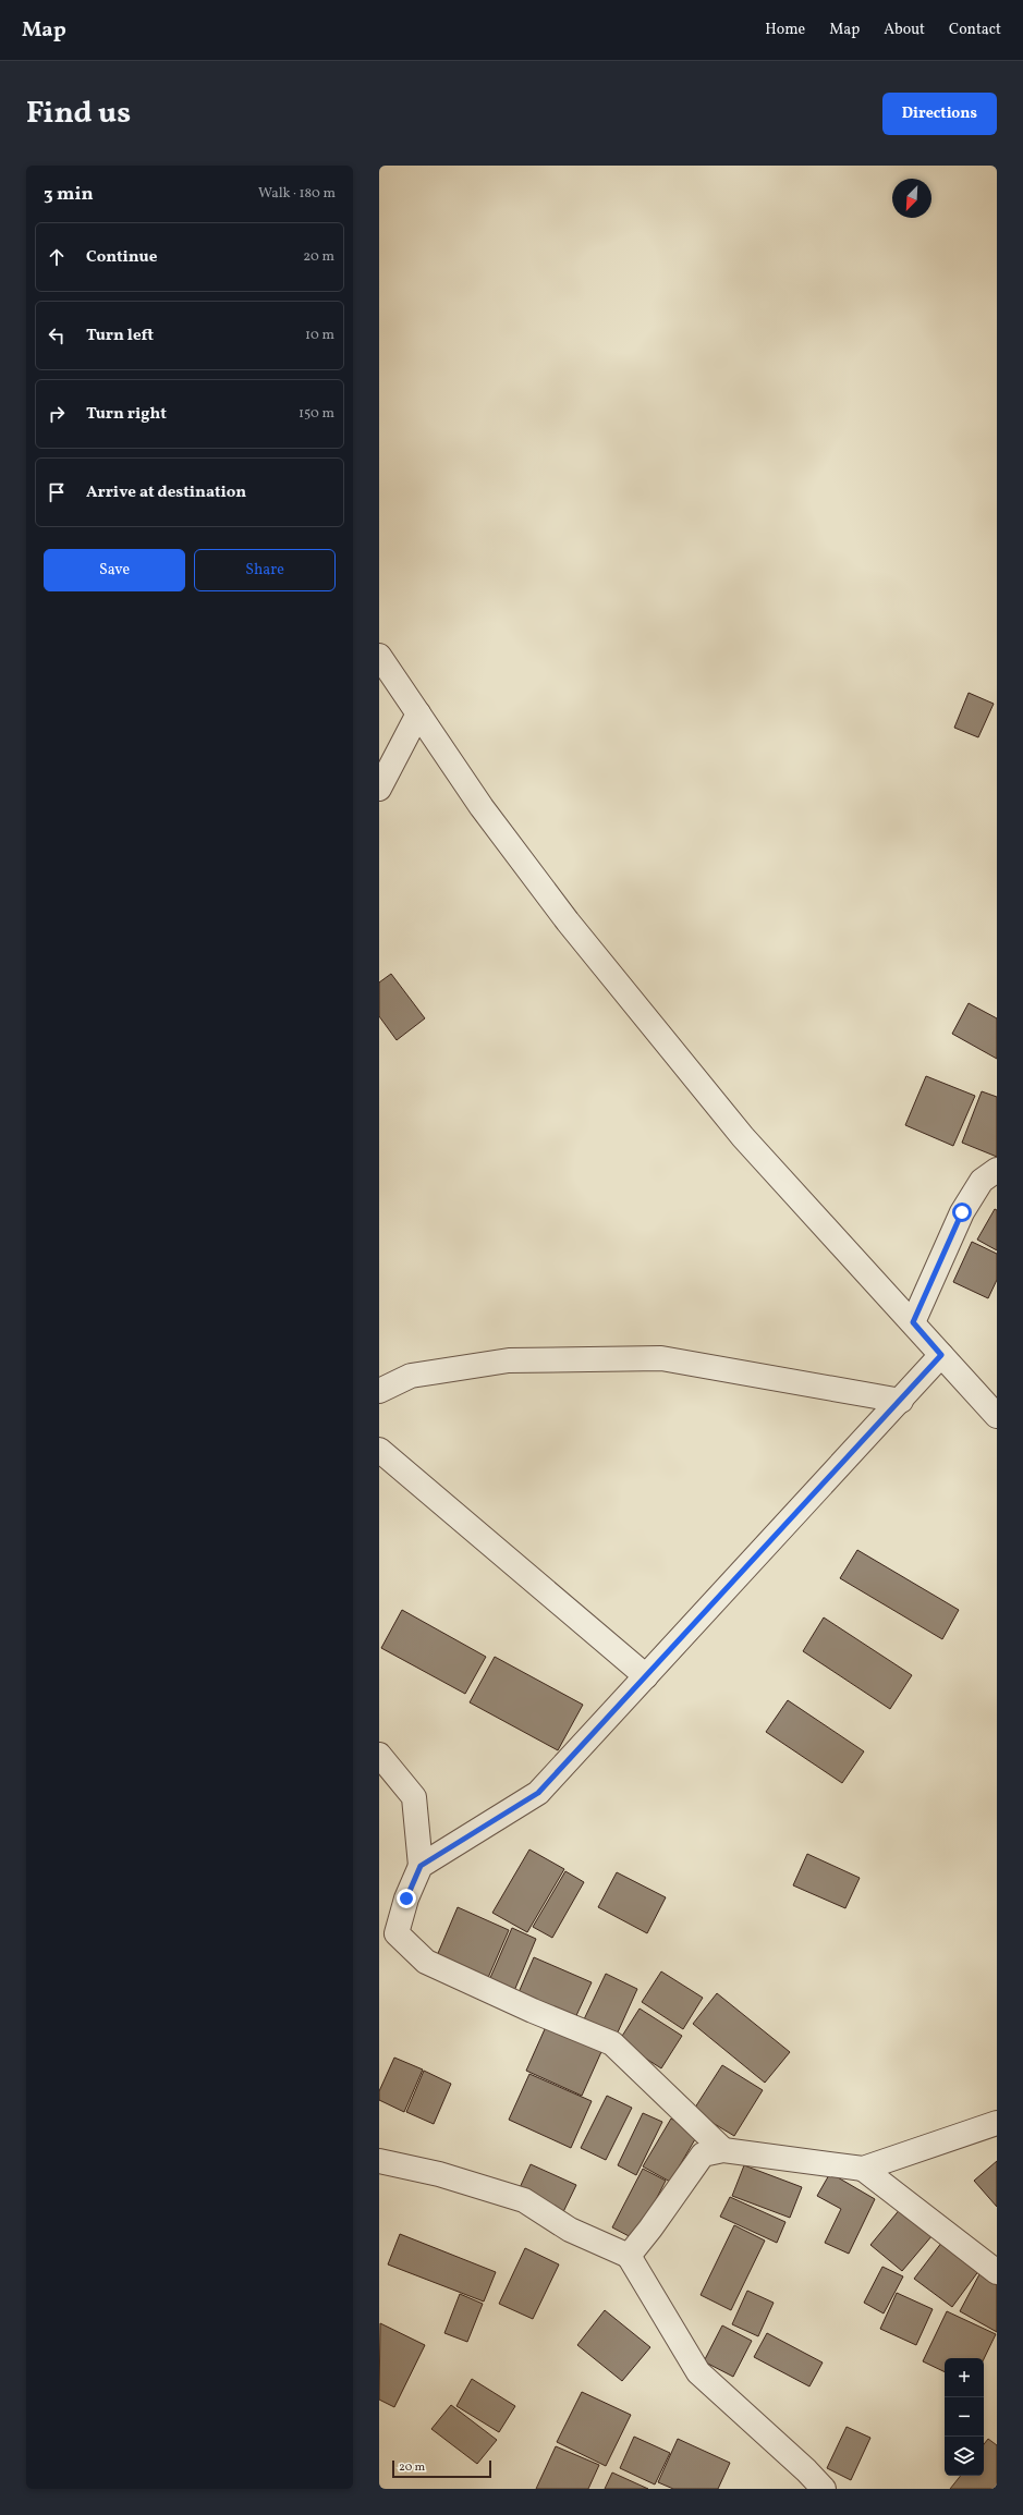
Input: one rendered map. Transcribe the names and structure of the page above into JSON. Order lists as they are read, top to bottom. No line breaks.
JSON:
{"scale_bar":"20 m","north":"bottom left","page":{"header":"Map","nav":["Home","Map","About","Contact"],"title":"Find us","buttons":["Directions",["Save","Share"]],"heading":["3 min","Walk · 180 m"],"list":[["Continue","20 m"],["Turn left","10 m"],["Turn right","150 m"],"Arrive at destination"],"map_buttons":["+","−"],"scale":"20 m"}}
